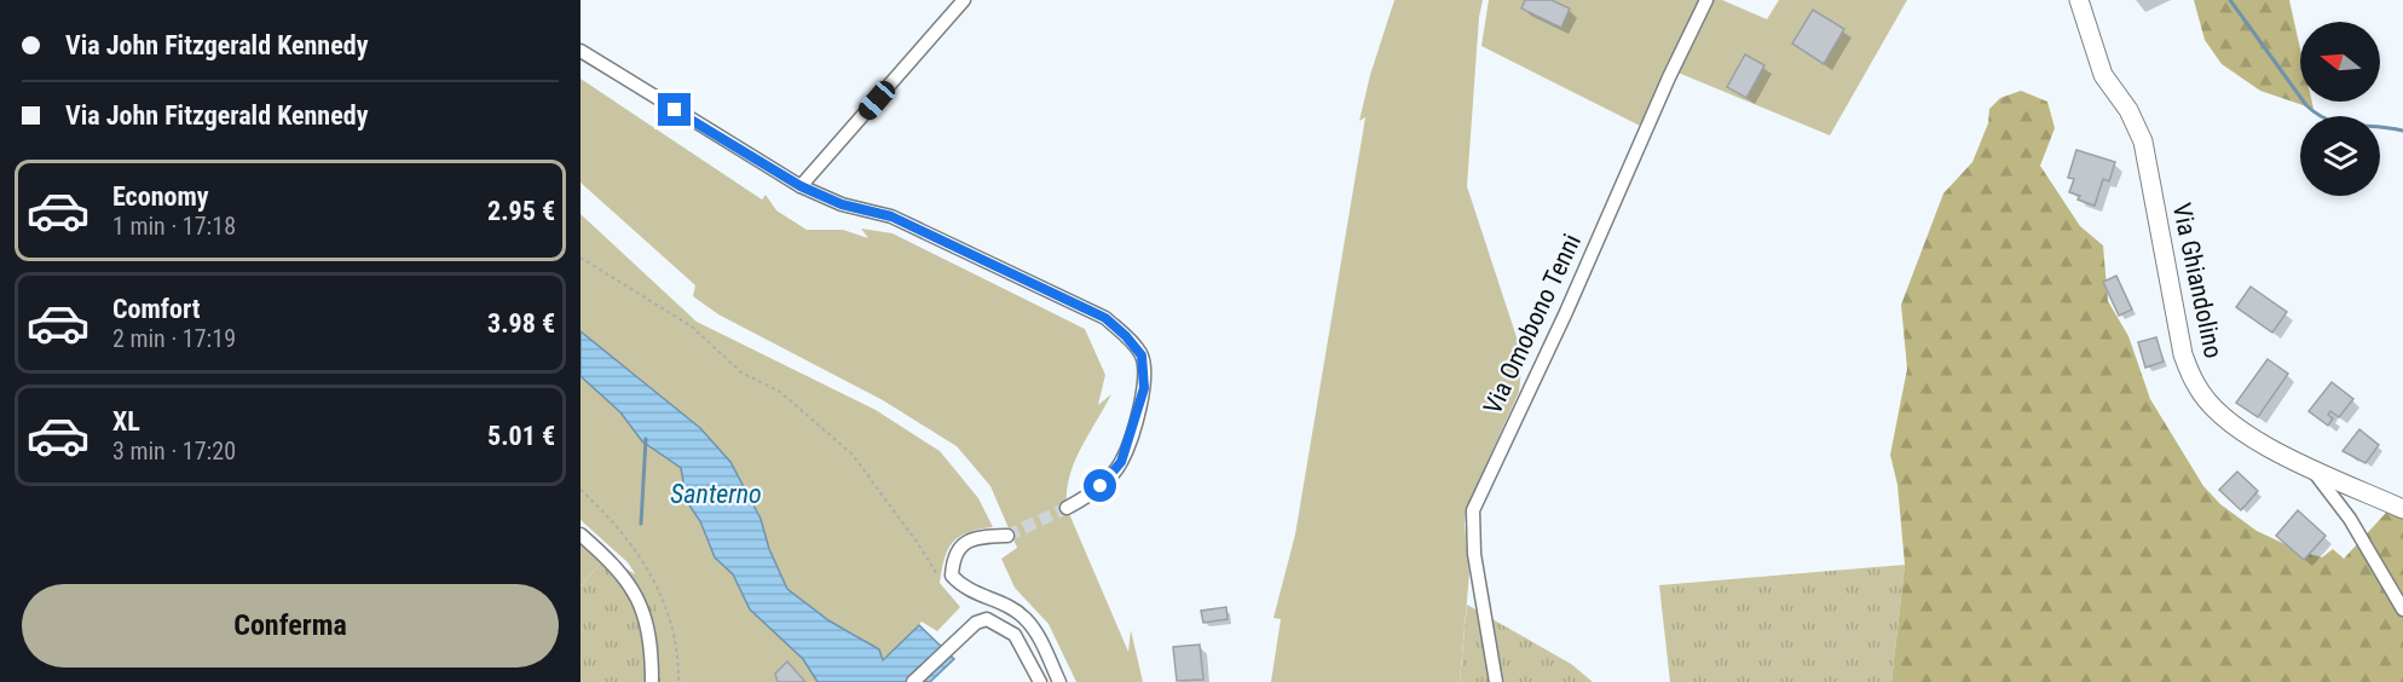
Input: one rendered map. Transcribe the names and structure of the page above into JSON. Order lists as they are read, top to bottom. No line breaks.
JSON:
{"streets":{"street":["Via Ghiandolino","Via Omobono Tenni"]},"water":["Santerno"],"north":"left","page":{"banner":["Via John Fitzgerald Kennedy","Via John Fitzgerald Kennedy"],"list":[{"name":"Economy","note":"1 min · 17:18","value":"2.95 €"},{"name":"Comfort","note":"2 min · 17:19","value":"3.98 €"},{"name":"XL","note":"3 min · 17:20","value":"5.01 €"}],"buttons":"Conferma"}}
